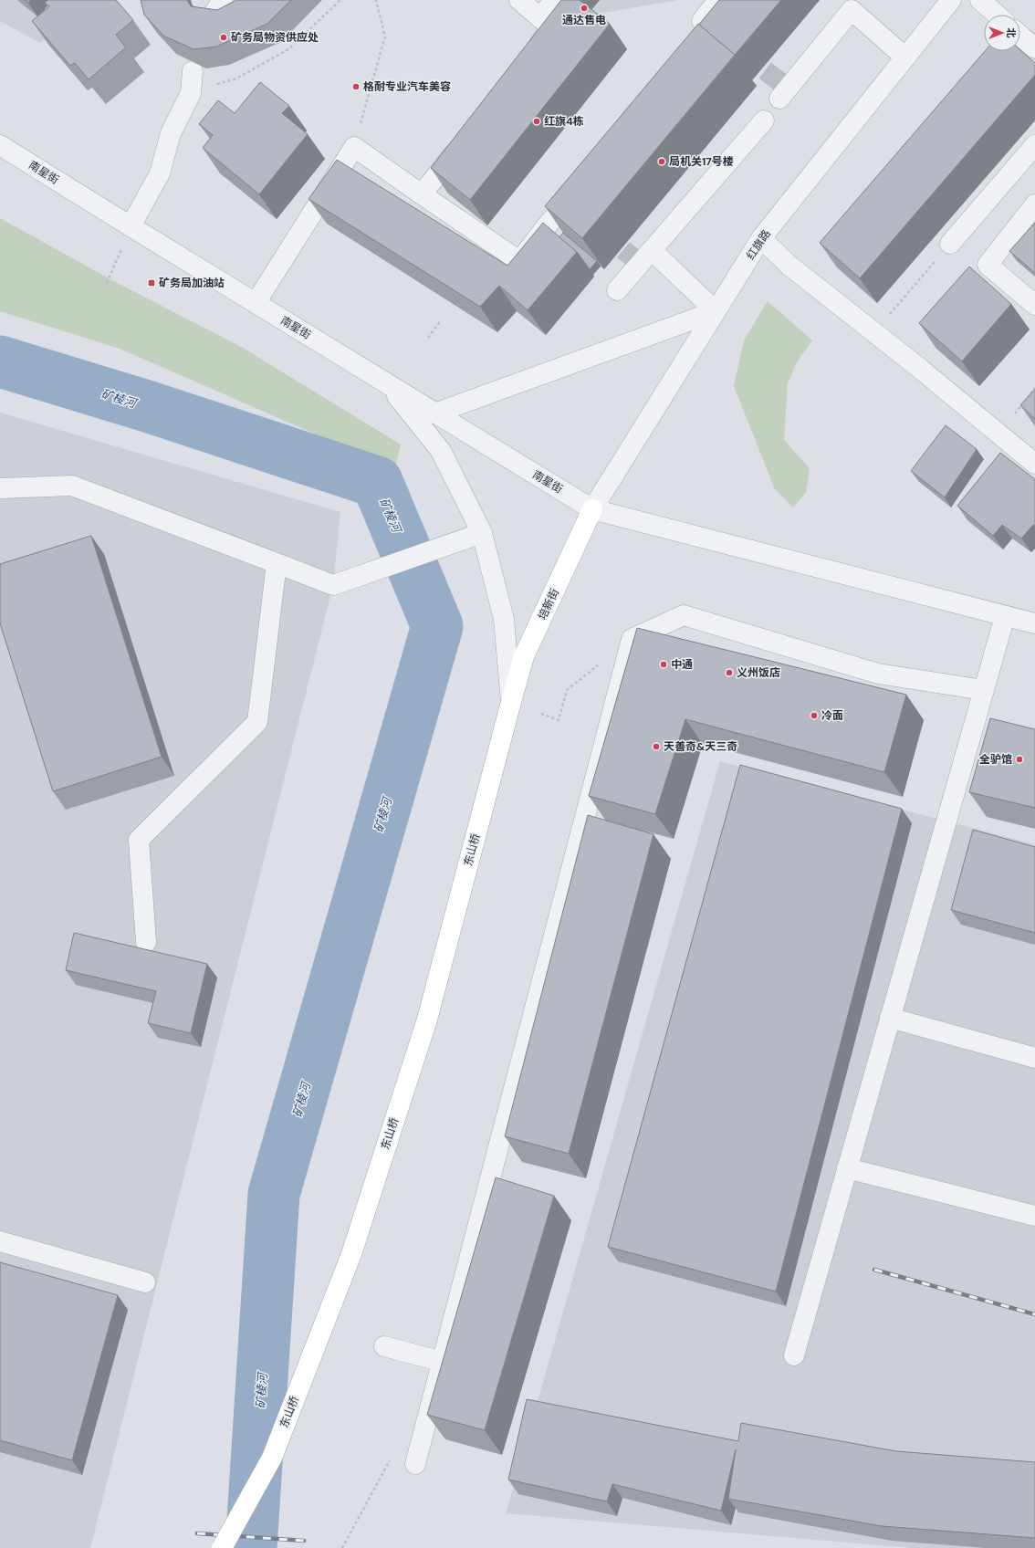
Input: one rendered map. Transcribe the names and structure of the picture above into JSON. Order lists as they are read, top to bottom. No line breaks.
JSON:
{"streets":{"main road":["培新街","东山桥"],"street":["南星街","红旗路"]},"crossings":[["南星街","红旗路"],["南星街","培新街"],["红旗路","培新街"],["培新街","东山桥"]],"water":["矿棱河"],"places":{"other":["通达售电","矿务局物资供应处","格耐专业汽车美容","红旗4栋","局机关17号楼","中通","义州饭店","冷面","天善奇&天三奇","全驴馆"],"transit":["矿务局加油站"]},"north":"right"}
